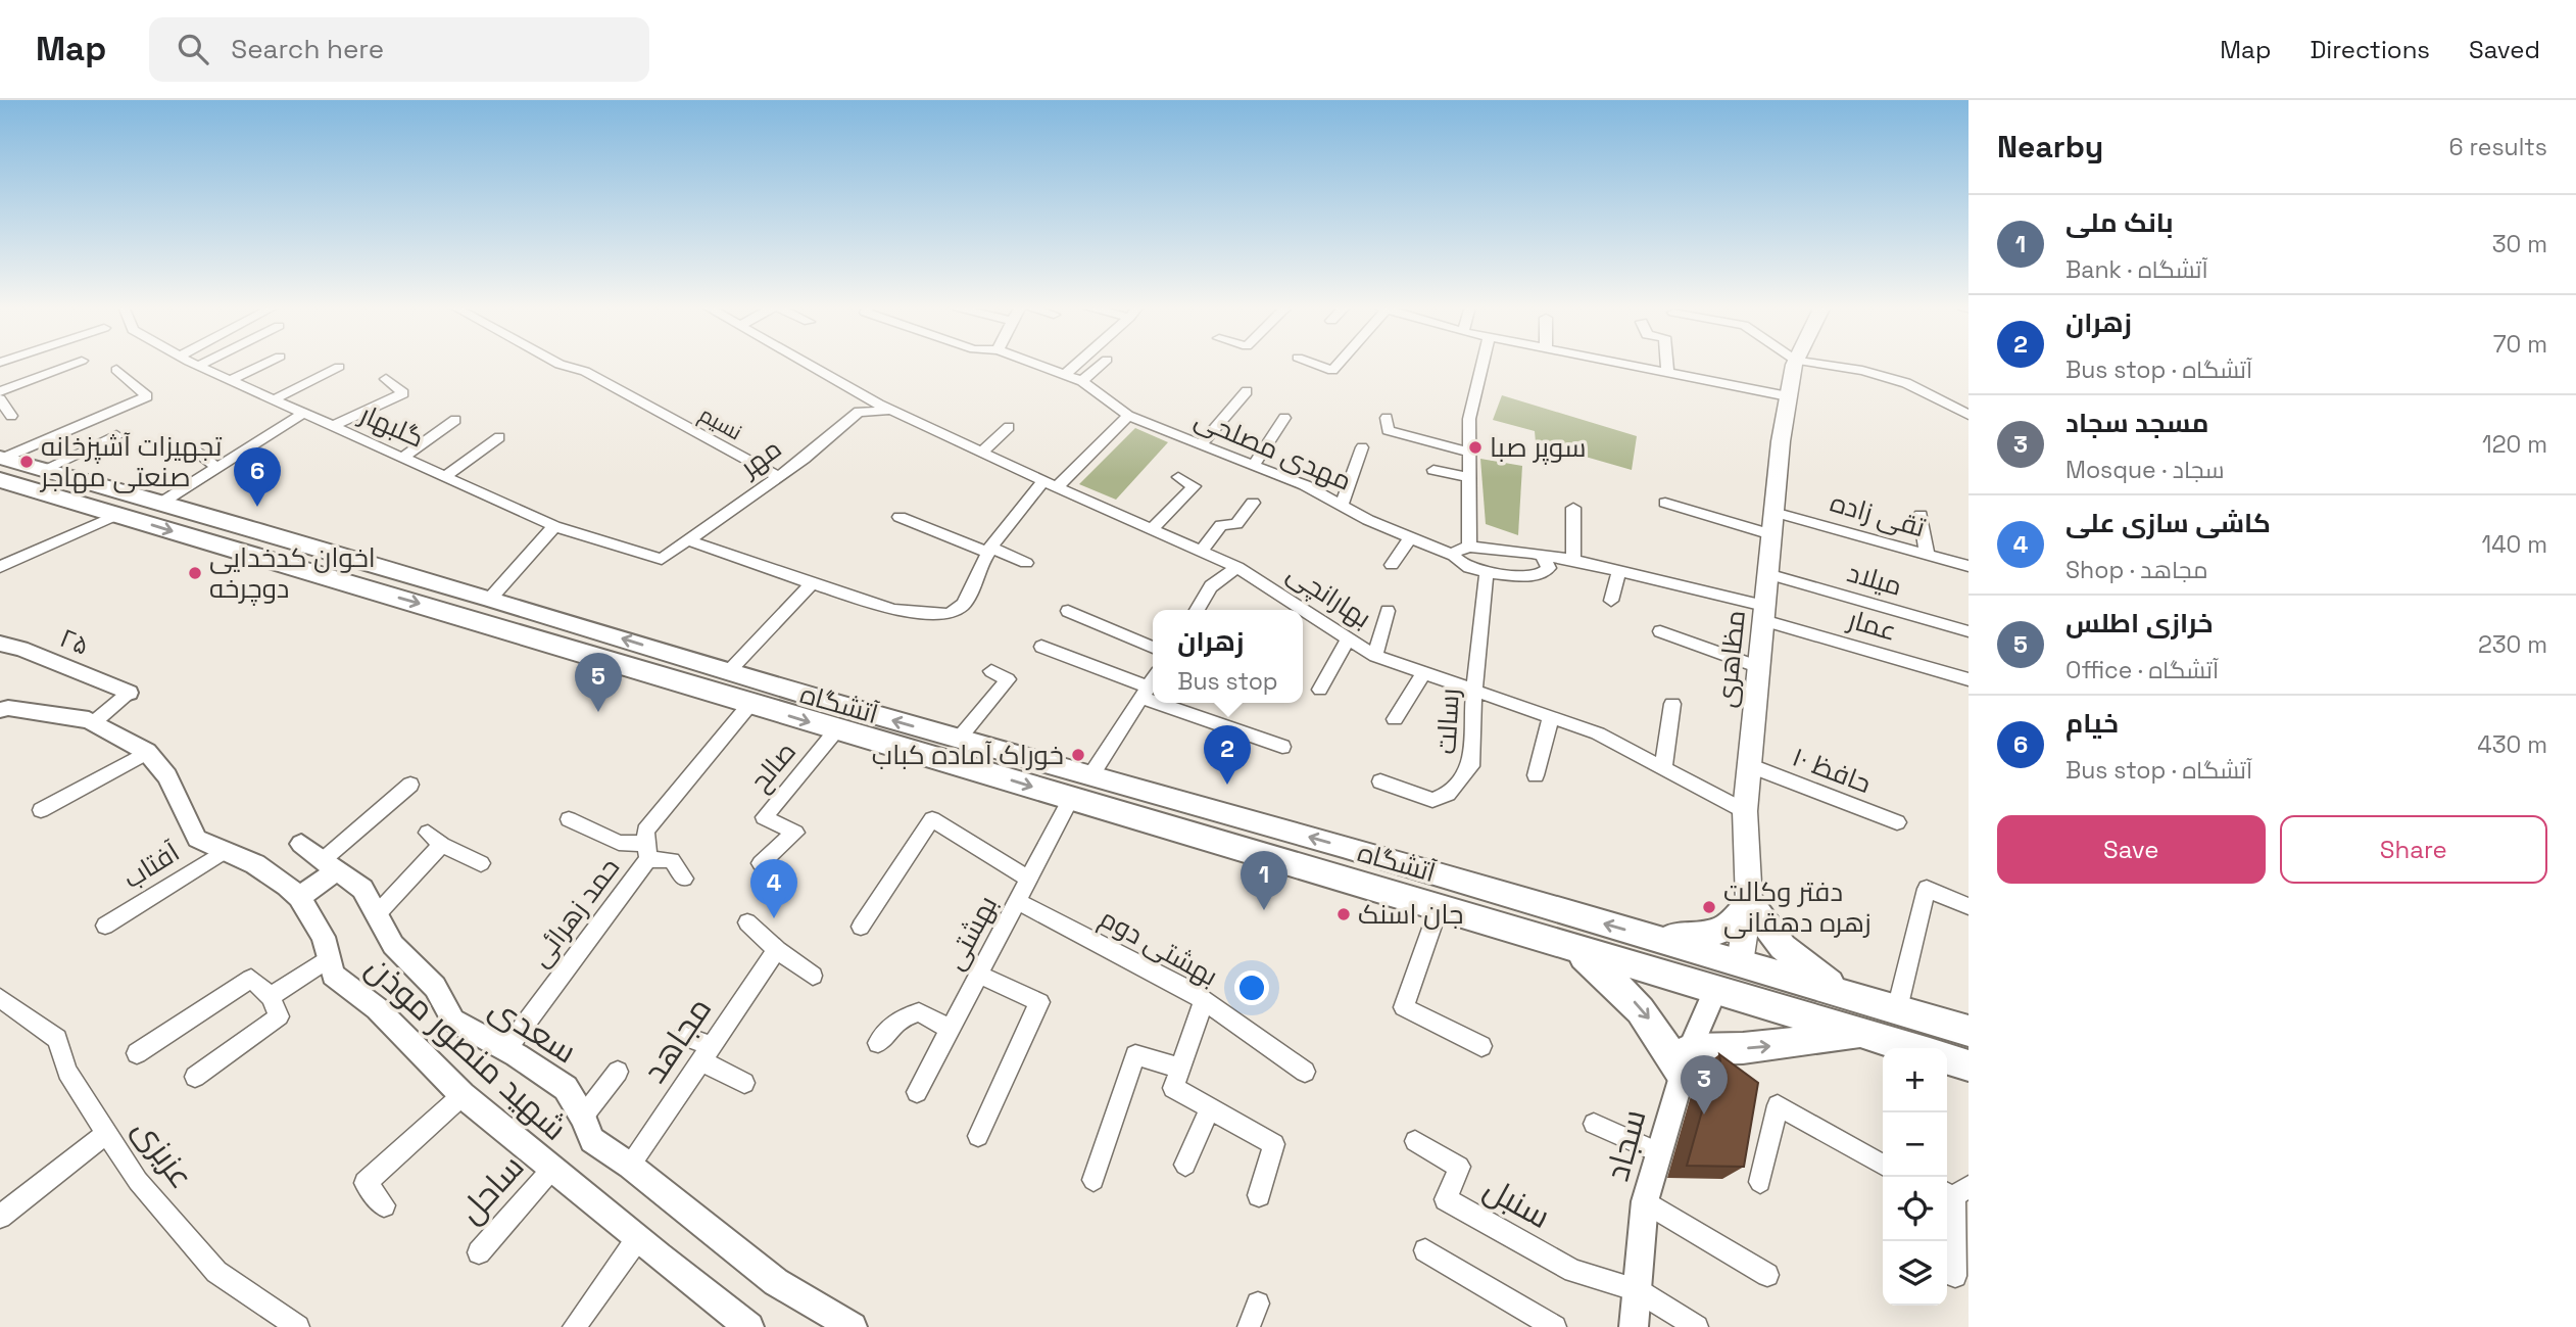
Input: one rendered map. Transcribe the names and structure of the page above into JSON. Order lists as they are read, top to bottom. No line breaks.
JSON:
{"streets":{"main road":["مظاهری","آتشگاه"],"street":["نسیم","گلبهار","مهدی مصلحی","مهر","تقی زاده","میلاد","بهارانچی","عمار","۲۵","رسالت","صالح","حافظ ۱۰","آفتاب","حمد زهرائی","بهشتی","بهشتی دوم","سعدی","مجاهد","شهید منصور موذن","سجاد","عزیزی","ساحل","سنبل"]},"crossings":[["نسیم","مهر"],["گلبهار","مهر"],["مهدی مصلحی","رسالت"],["مهر","بهارانچی"],["تقی زاده","مظاهری"],["میلاد","مظاهری"],["بهارانچی","مظاهری"],["بهارانچی","رسالت"],["عمار","مظاهری"],["مظاهری","آتشگاه"],["مظاهری","حافظ ۱۰"],["آتشگاه","صالح"],["آتشگاه","حمد زهرائی"],["آتشگاه","بهشتی"],["آتشگاه","سجاد"],["آفتاب","شهید منصور موذن"],["حمد زهرائی","سعدی"],["بهشتی","بهشتی دوم"],["سعدی","مجاهد"],["شهید منصور موذن","ساحل"],["سجاد","سنبل"]],"places":["سوپر صبا","تجهیزات آشپزخانه صنعتی مهاجر","اخوان کدخدایی دوچرخه","خوراک آماده کباب","دفتر وکالت زهره دهقانی","جان اسنک"],"page":{"header":"Map","search":"Search here","nav":["Map","Directions","Saved"],"heading":["Nearby","6 results"],"list":[{"mark":"1","name":"بانک ملی","note":"Bank · آتشگاه","value":"30 m"},{"mark":"2","name":"زهران","note":"Bus stop · آتشگاه","value":"70 m"},{"mark":"3","name":"مسجد سجاد","note":"Mosque · سجاد","value":"120 m"},{"mark":"4","name":"کاشی سازی علی","note":"Shop · مجاهد","value":"140 m"},{"mark":"5","name":"خرازی اطلس","note":"Office · آتشگاه","value":"230 m"},{"mark":"6","name":"خیام","note":"Bus stop · آتشگاه","value":"430 m"}],"pins":["6","5","2","1","4","3"],"popup":["زهران","Bus stop"],"buttons":["Save","Share"],"map_buttons":["+","−"]}}
